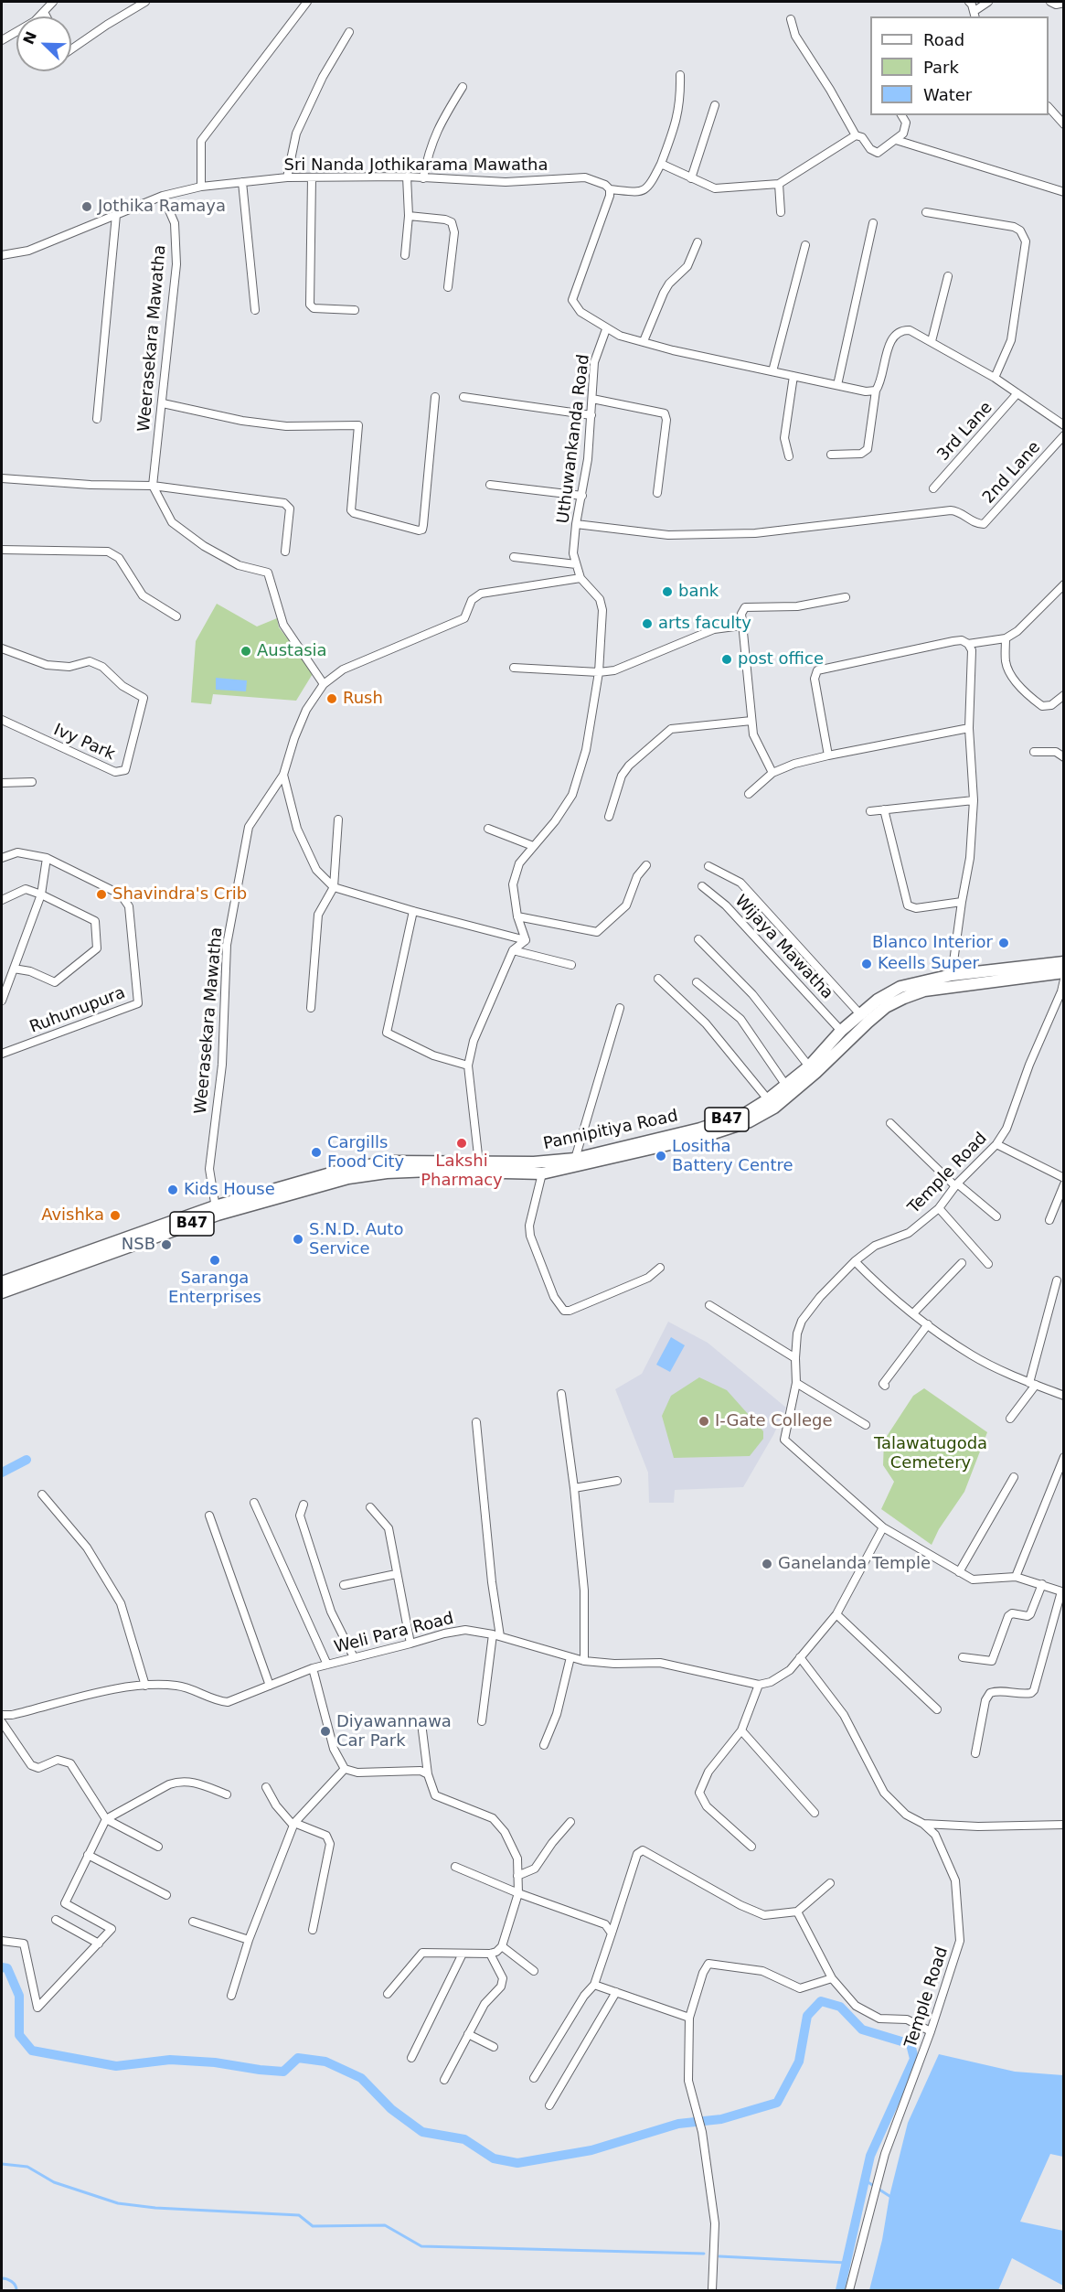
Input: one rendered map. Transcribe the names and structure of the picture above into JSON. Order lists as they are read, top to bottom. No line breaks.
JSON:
{"streets":{"main road":["B47","Pannipitiya Road"],"street":["Sri Nanda Jothikarama Mawatha","Weerasekara Mawatha","3rd Lane","Uthuwankanda Road","2nd Lane","Ivy Park","Wijaya Mawatha","Ruhunupura","Temple Road","Weli Para Road"]},"crossings":[["Sri Nanda Jothikarama Mawatha","Weerasekara Mawatha"],["Weerasekara Mawatha","Uthuwankanda Road"],["Weerasekara Mawatha","Pannipitiya Road"],["Uthuwankanda Road","2nd Lane"],["Wijaya Mawatha","Pannipitiya Road"]],"parks":["Talawatugoda Cemetery"],"places":["Jothika Ramaya","bank","arts faculty","Austasia","post office","Rush","Shavindra's Crib","Blanco Interior","Keells Super","Lakshi Pharmacy","Cargills Food City","Lositha Battery Centre","Kids House","Avishka","S.N.D. Auto Service","NSB","Saranga Enterprises","I-Gate College","Ganelanda Temple","Diyawannawa Car Park"],"legend":["Road","Park","Water"],"north":"top left"}
